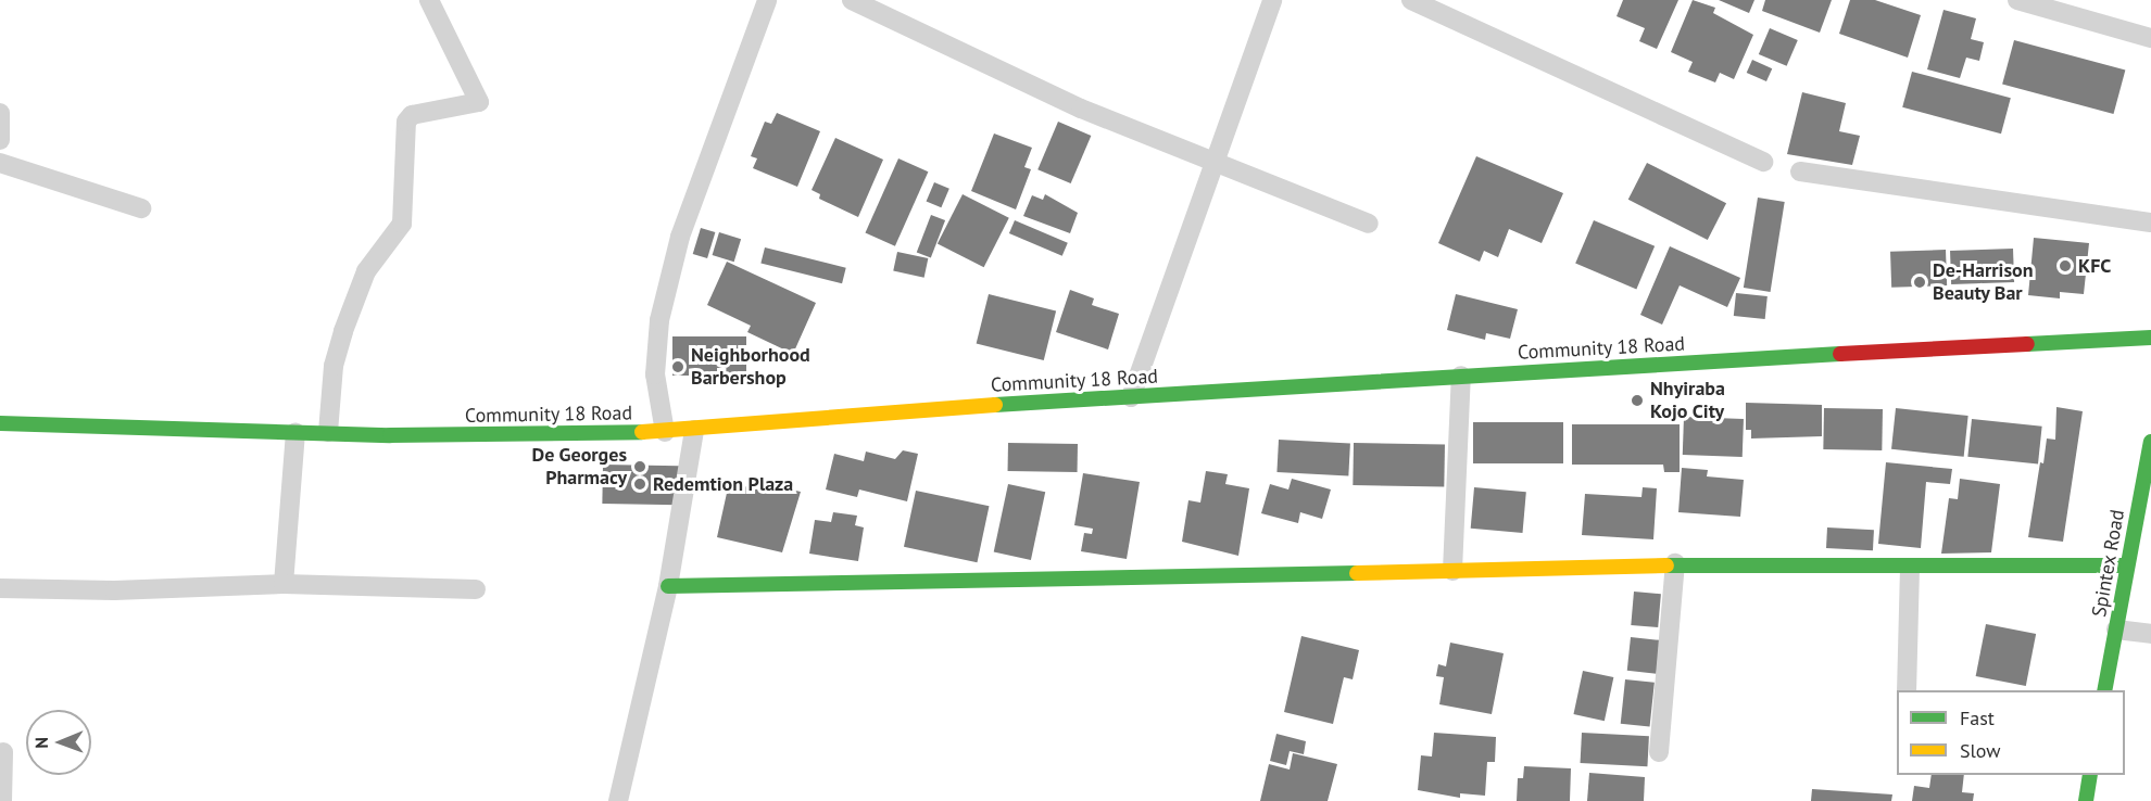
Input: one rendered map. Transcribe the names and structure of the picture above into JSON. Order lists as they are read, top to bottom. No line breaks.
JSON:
{"streets":{"main road":["Community 18 Road","Spintex Road"]},"places":["KFC","De-Harrison Beauty Bar","Neighborhood Barbershop","Nhyiraba Kojo City","De Georges Pharmacy","Redemtion Plaza"],"legend":["Fast","Slow"],"north":"left"}
